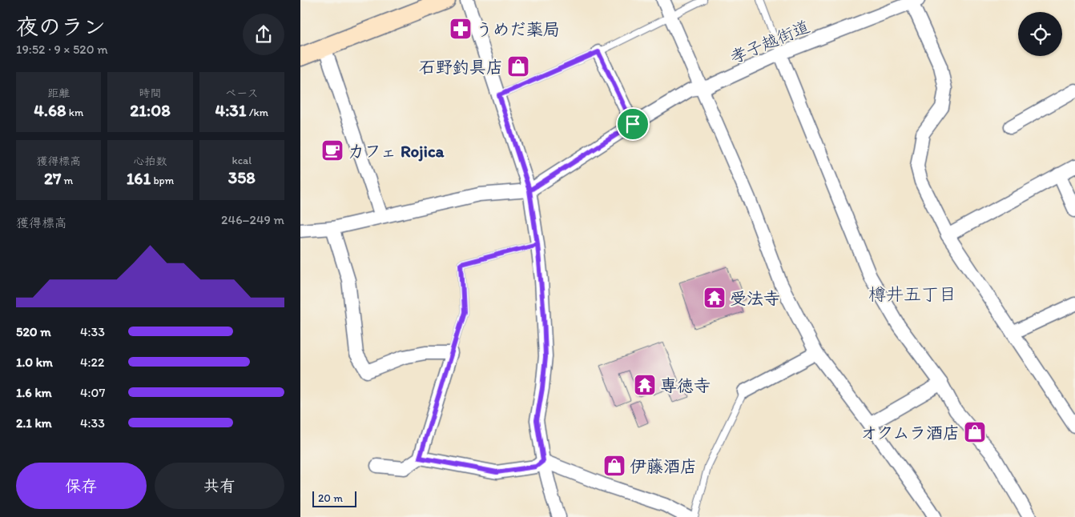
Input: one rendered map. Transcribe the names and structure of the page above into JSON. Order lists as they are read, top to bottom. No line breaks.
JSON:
{"streets":{"street":["孝子越街道"]},"districts":["樽井五丁目"],"places":{"pharmacy":["うめだ薬局"],"shop":["石野釣具店","オクムラ酒店","伊藤酒店"],"cafe":["カフェ Rojica"],"temple":["受法寺","専徳寺"]},"scale_bar":"20 m","page":{"heading":["夜のラン","19:52 · 9 × 520 m"],"stats":[["距離","4.68 km"],["時間","21:08"],["ペース","4:31 /km"],["獲得標高","27 m"],["心拍数","161 bpm"],["kcal","358"]],"chart":["獲得標高","246–249 m"],"list":[{"name":"520 m","note":"4:33"},{"name":"1.0 km","note":"4:22"},{"name":"1.6 km","note":"4:07"},{"name":"2.1 km","note":"4:33"}],"buttons":["保存","共有"],"scale":"20 m"}}
